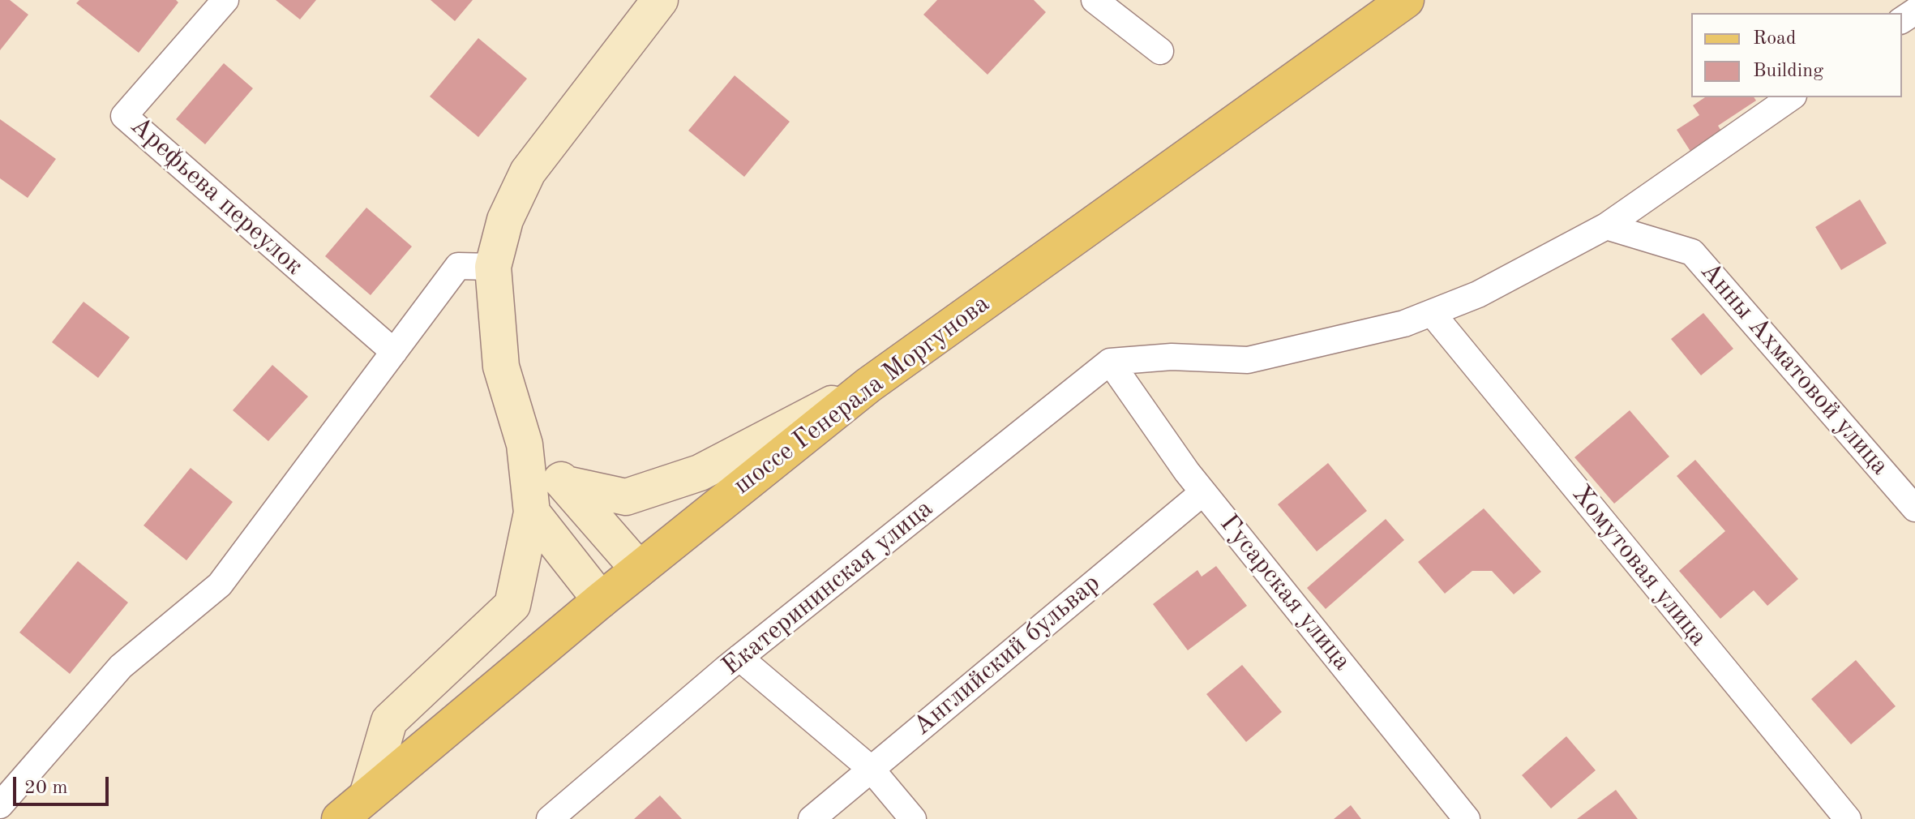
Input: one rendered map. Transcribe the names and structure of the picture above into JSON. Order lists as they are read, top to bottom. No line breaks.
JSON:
{"streets":{"main road":["шоссе Генерала Моргунова"],"street":["Арефьева переулок","Анны Ахматовой улица","Хомутовая улица","Екатерининская улица","Гусарская улица","Английский бульвар"]},"crossings":[["Екатерининская улица","Гусарская улица"],["Гусарская улица","Английский бульвар"]],"legend":["Road","Building"],"scale_bar":"20 m"}
